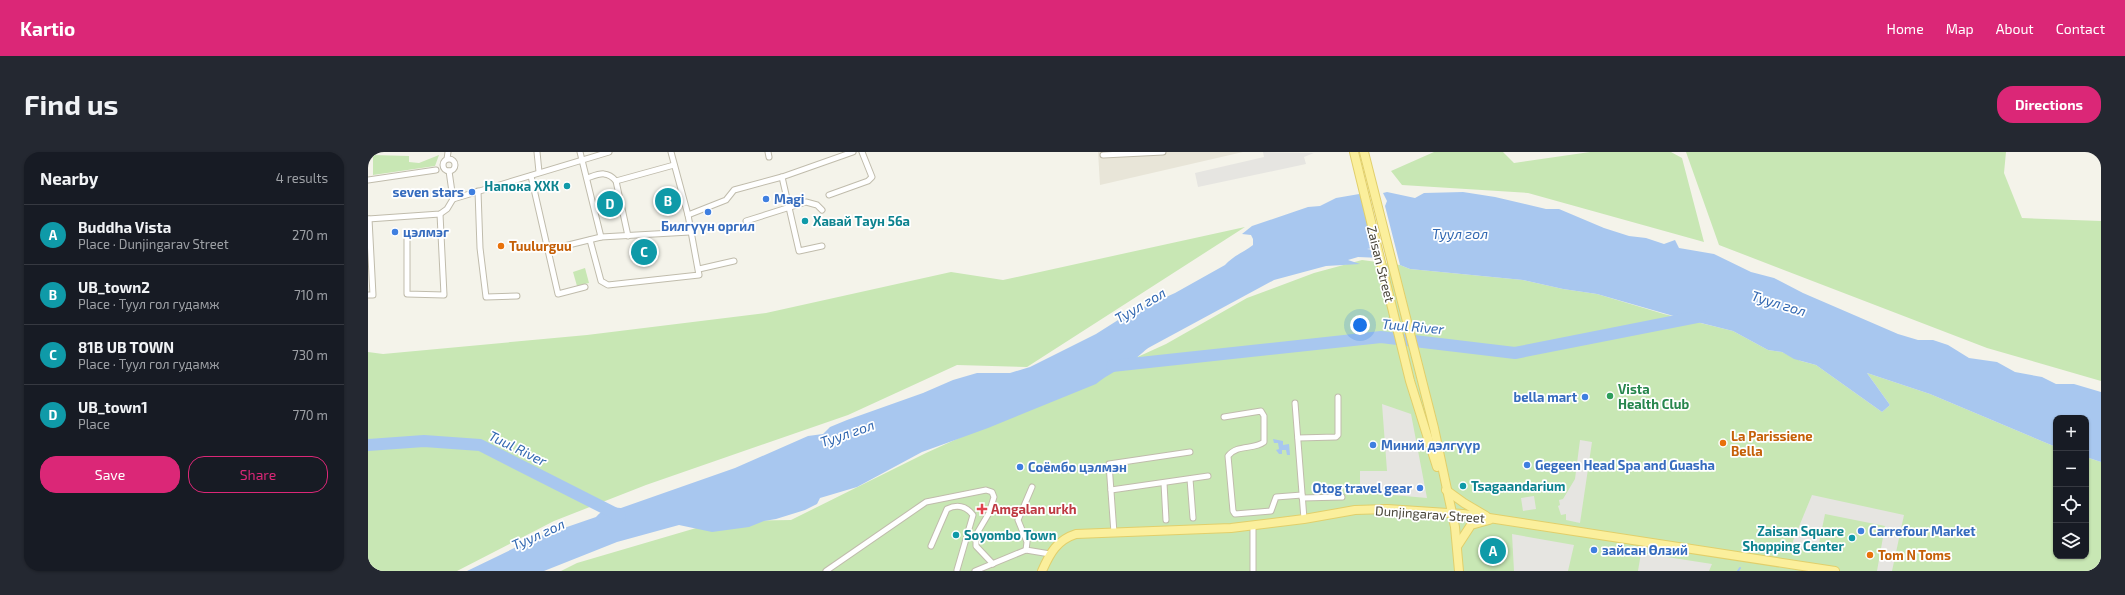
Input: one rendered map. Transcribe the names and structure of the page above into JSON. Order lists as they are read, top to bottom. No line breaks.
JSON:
{"streets":{"main road":["Zaisan Street","Dunjingarav Street"]},"crossings":[["Zaisan Street","Dunjingarav Street"]],"water":["Туул гол","Tuul River"],"places":{"other":["Напока ХХК","seven stars","Magi","Билгүүн оргил","Хавай Таун 56а","цэлмэг","Tuulurguu","Vista Health Club","bella mart","La Parissiene Bella","Миний дэлгүүр","Gegeen Head Spa and Guasha","Соёмбо цэлмэн","Tsagaandarium","Otog travel gear","Carrefour Market","Soyombo Town","Zaisan Square Shopping Center","зайсан Өлзий","Tom N Toms"],"health":["Amgalan urkh"]},"page":{"header":"Kartio","nav":["Home","Map","About","Contact"],"buttons":["Directions",["Save","Share"]],"title":"Find us","heading":["Nearby","4 results"],"pins":["B","D","C","A"],"list":[{"mark":"A","name":"Buddha Vista","note":"Place · Dunjingarav Street","value":"270 m"},{"mark":"B","name":"UB_town2","note":"Place · Туул гол гудамж","value":"710 m"},{"mark":"C","name":"81В UB TOWN","note":"Place · Туул гол гудамж","value":"730 m"},{"mark":"D","name":"UB_town1","note":"Place","value":"770 m"}],"map_buttons":["+","−"]}}
